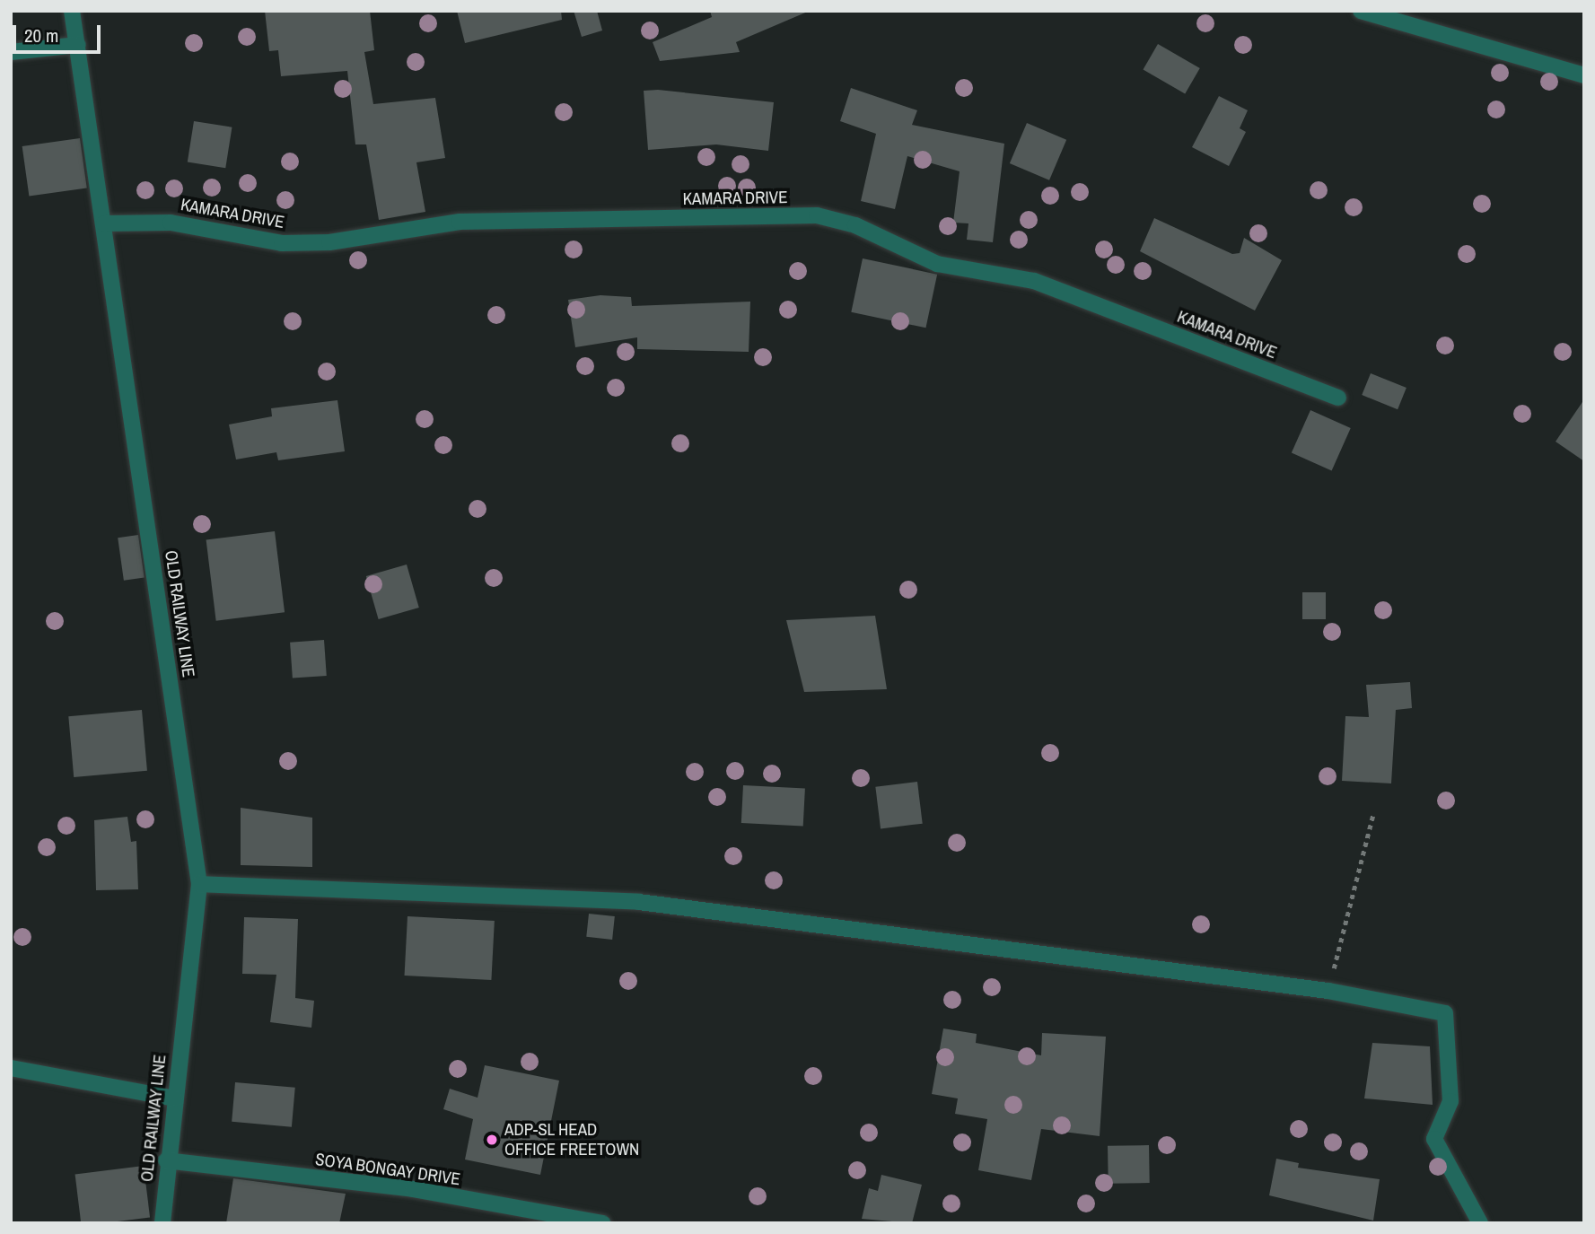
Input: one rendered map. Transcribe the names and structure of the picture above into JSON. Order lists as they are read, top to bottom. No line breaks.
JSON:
{"streets":{"street":["KAMARA DRIVE","OLD RAILWAY LINE","SOYA BONGAY DRIVE"]},"crossings":[["KAMARA DRIVE","OLD RAILWAY LINE"],["OLD RAILWAY LINE","SOYA BONGAY DRIVE"]],"places":["ADP-SL HEAD OFFICE FREETOWN"],"scale_bar":"20 m"}
